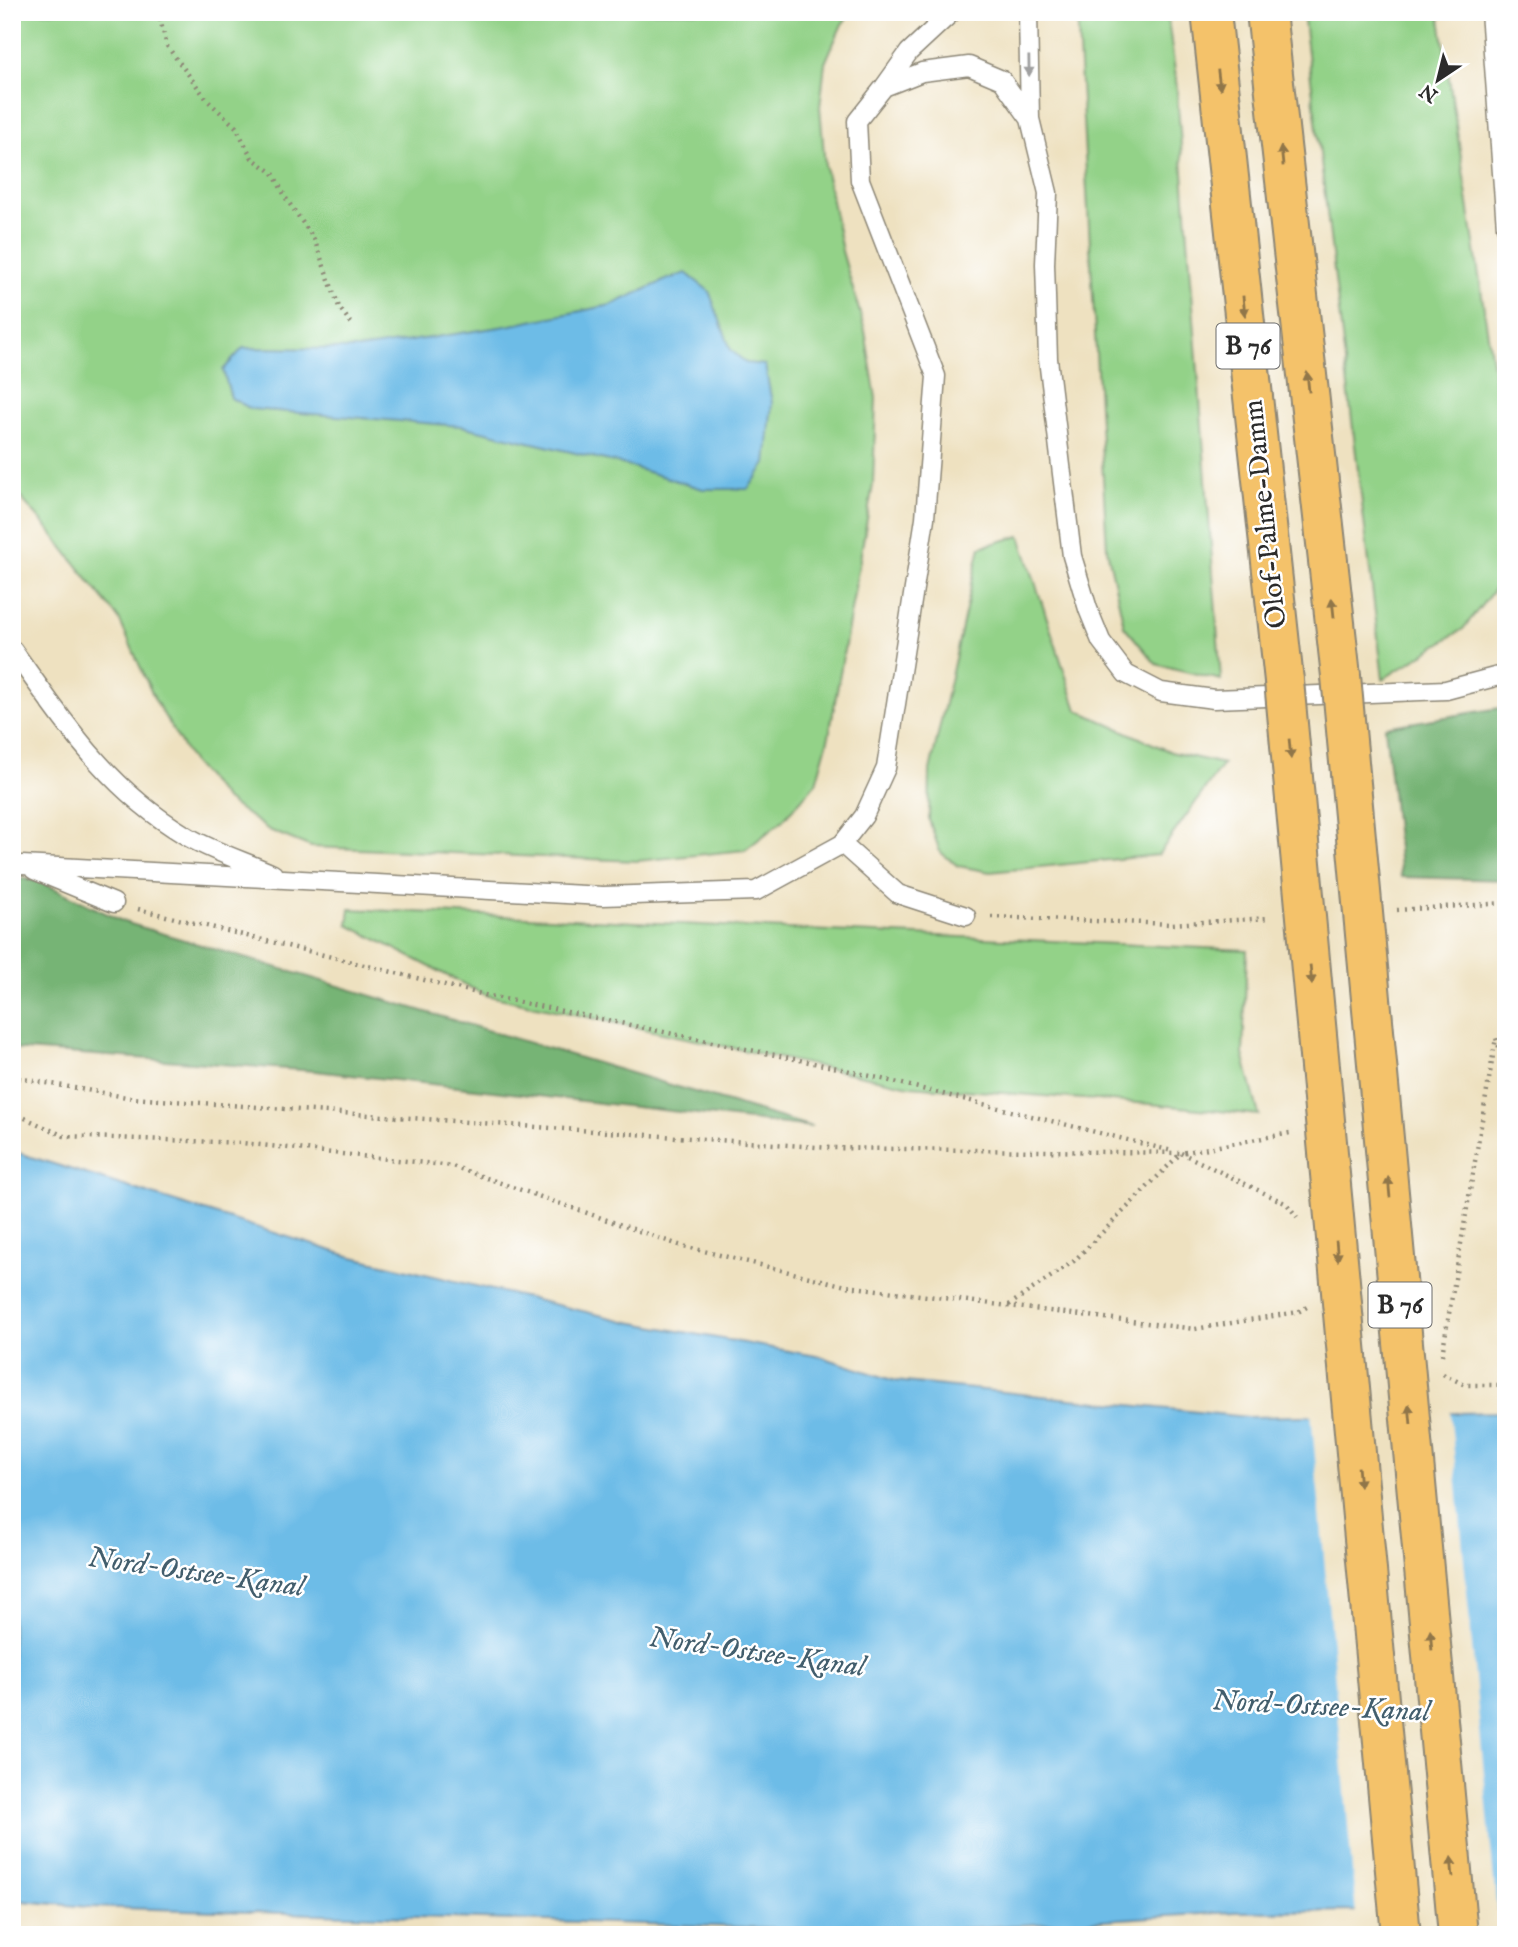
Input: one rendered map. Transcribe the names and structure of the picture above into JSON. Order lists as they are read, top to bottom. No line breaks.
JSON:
{"streets":{"highway":["B 76","Olof-Palme-Damm"]},"water":["Nord-Ostsee-Kanal"],"north":"bottom left"}
